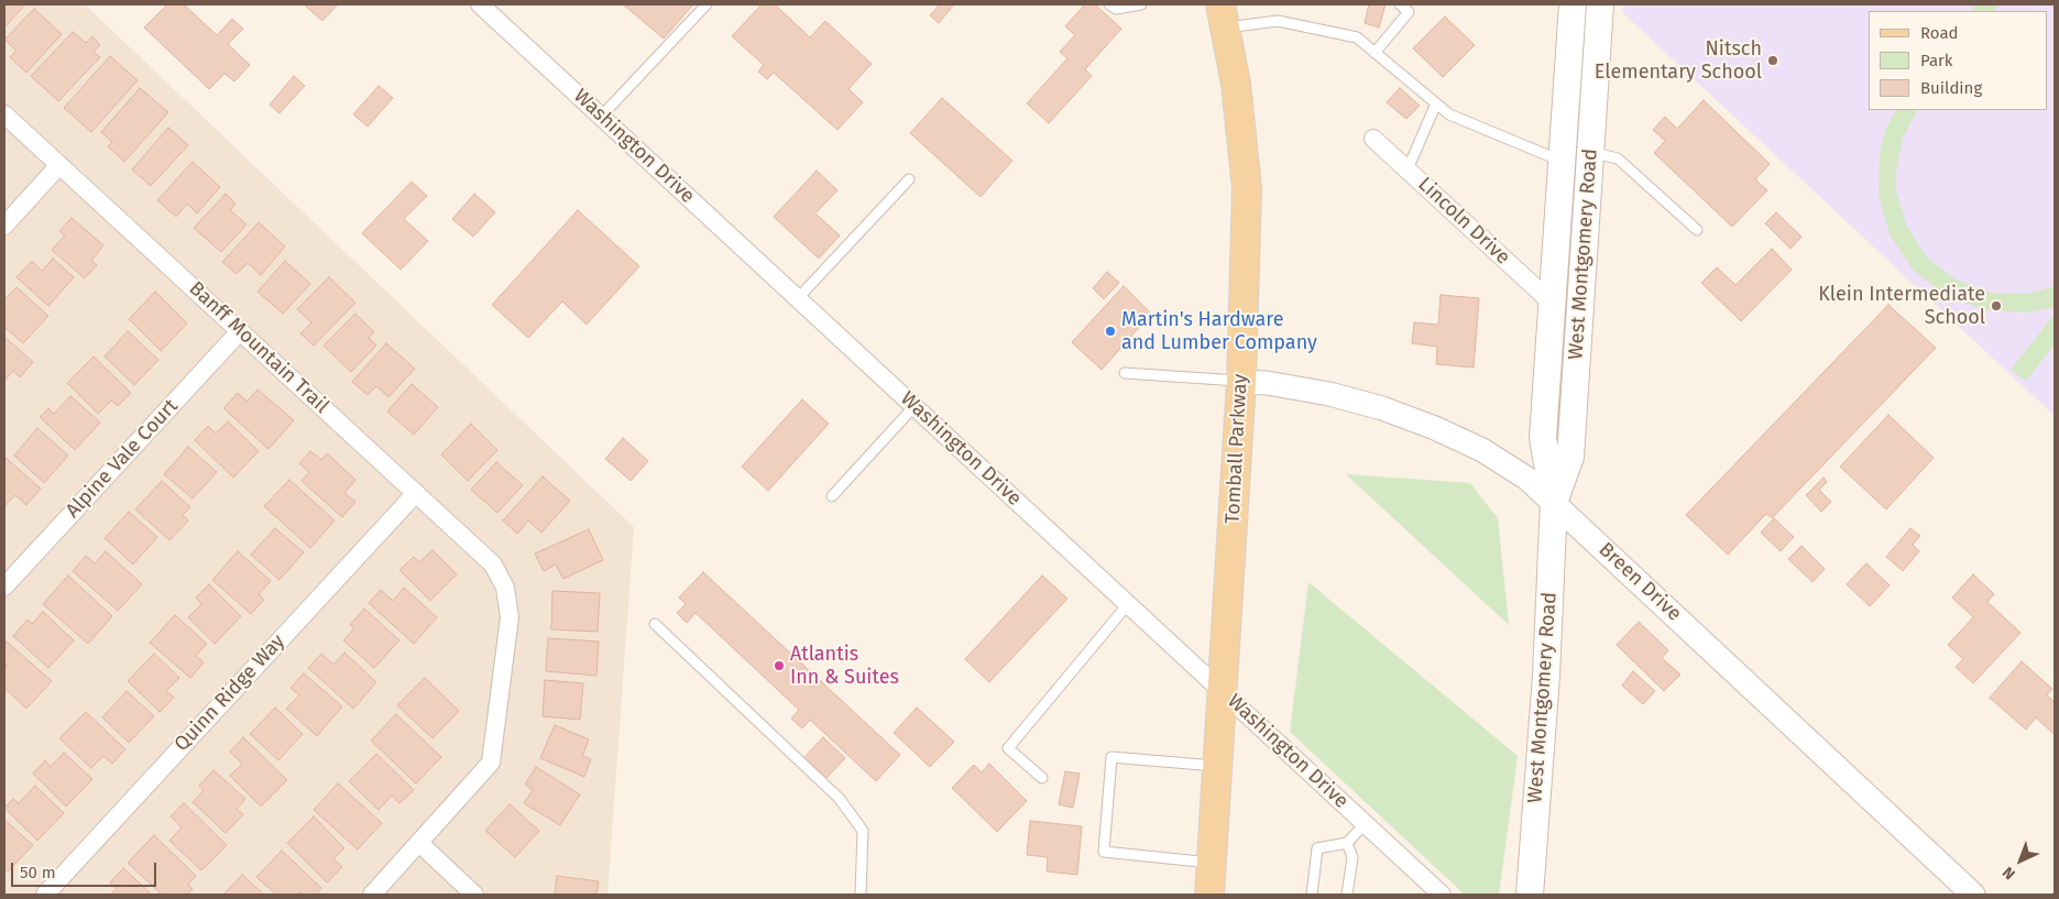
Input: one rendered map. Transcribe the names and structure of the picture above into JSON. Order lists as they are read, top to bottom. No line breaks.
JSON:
{"streets":{"main road":["West Montgomery Road","Tomball Parkway"],"street":["Washington Drive","Lincoln Drive","Banff Mountain Trail","Alpine Vale Court","Breen Drive","Quinn Ridge Way"]},"crossings":[["Washington Drive","Tomball Parkway"],["Lincoln Drive","West Montgomery Road"],["West Montgomery Road","Breen Drive"],["Banff Mountain Trail","Alpine Vale Court"],["Banff Mountain Trail","Quinn Ridge Way"],["Tomball Parkway","Breen Drive"]],"places":["Nitsch Elementary School","Klein Intermediate School","Martin's Hardware and Lumber Company","Atlantis Inn & Suites"],"legend":["Road","Park","Building"],"scale_bar":"50 m","north":"bottom left"}
